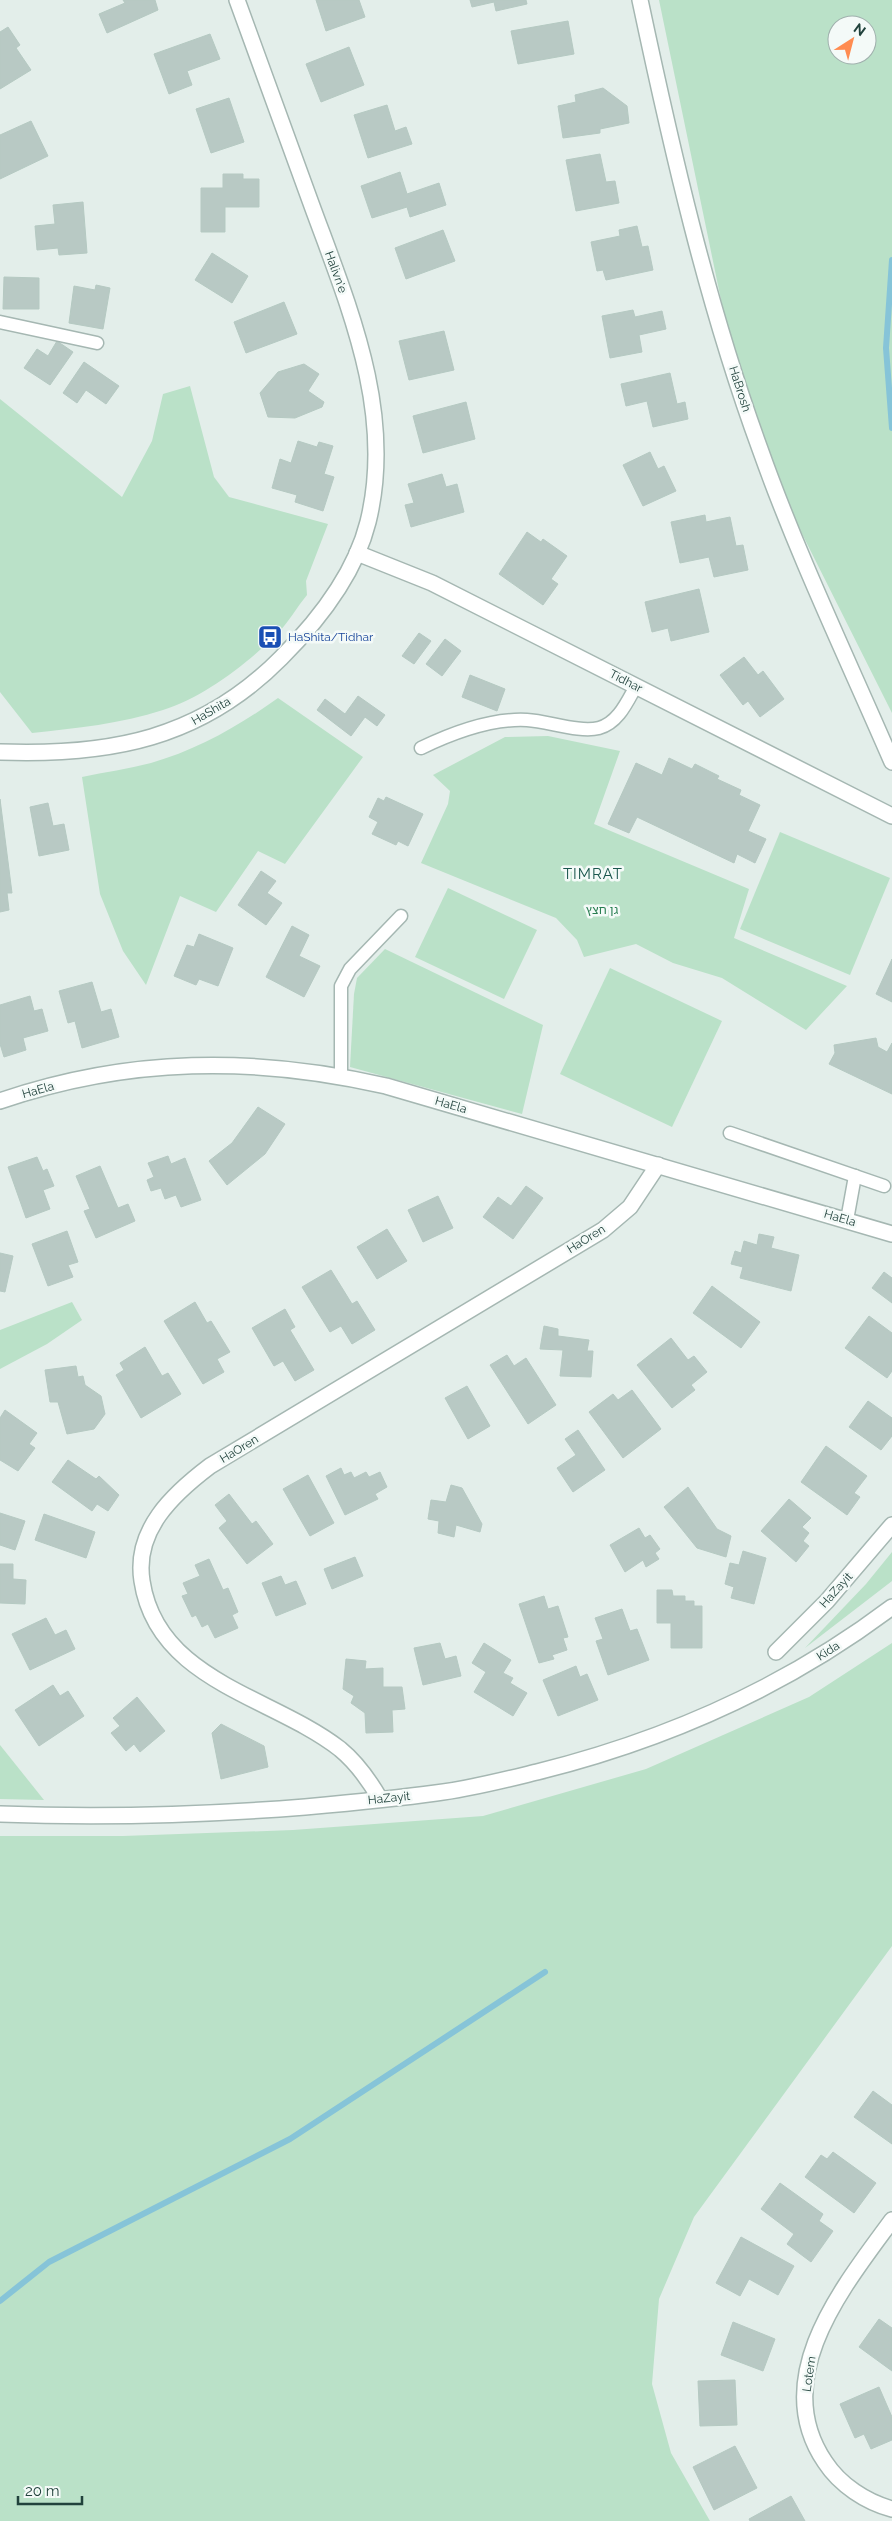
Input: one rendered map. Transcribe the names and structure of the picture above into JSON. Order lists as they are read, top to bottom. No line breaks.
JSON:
{"streets":{"street":["Halivn'e","HaBrosh","Tidhar","HaShita","HaEla","HaOren","HaZayit","Kida","Lotem"]},"crossings":[["Halivn'e","Tidhar"],["Halivn'e","HaShita"],["Tidhar","HaShita"],["HaEla","HaOren"],["HaOren","HaZayit"],["HaZayit","Kida"]],"districts":["TIMRAT"],"parks":["גן חצץ"],"places":{"bus stop":["HaShita/Tidhar"]},"scale_bar":"20 m","north":"top right"}
